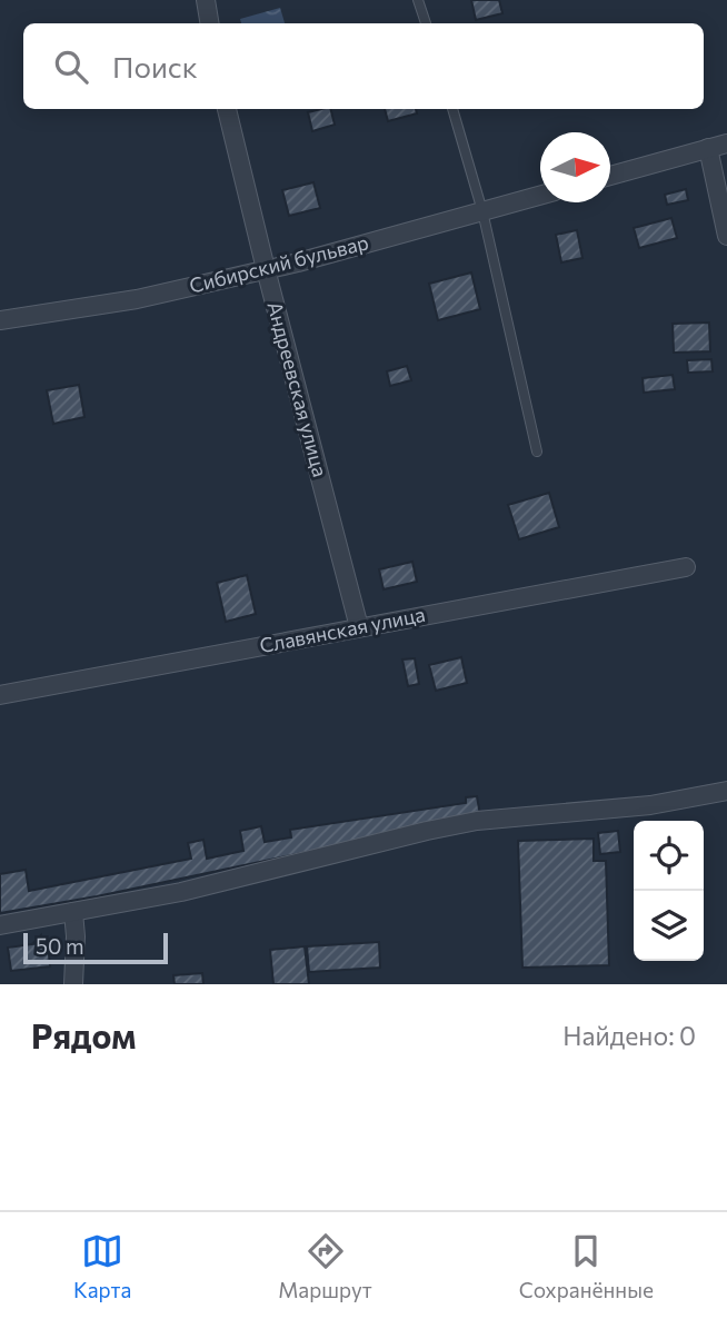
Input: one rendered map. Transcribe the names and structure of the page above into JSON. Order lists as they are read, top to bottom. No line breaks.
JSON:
{"streets":{"street":["Сибирский бульвар","Андреевская улица","Славянская улица"]},"crossings":[["Сибирский бульвар","Андреевская улица"],["Андреевская улица","Славянская улица"]],"scale_bar":"50 m","north":"right","page":{"search":"Поиск","scale":"50 m","heading":["Рядом","Найдено: 0"],"nav":["Карта","Маршрут","Сохранённые"]}}
